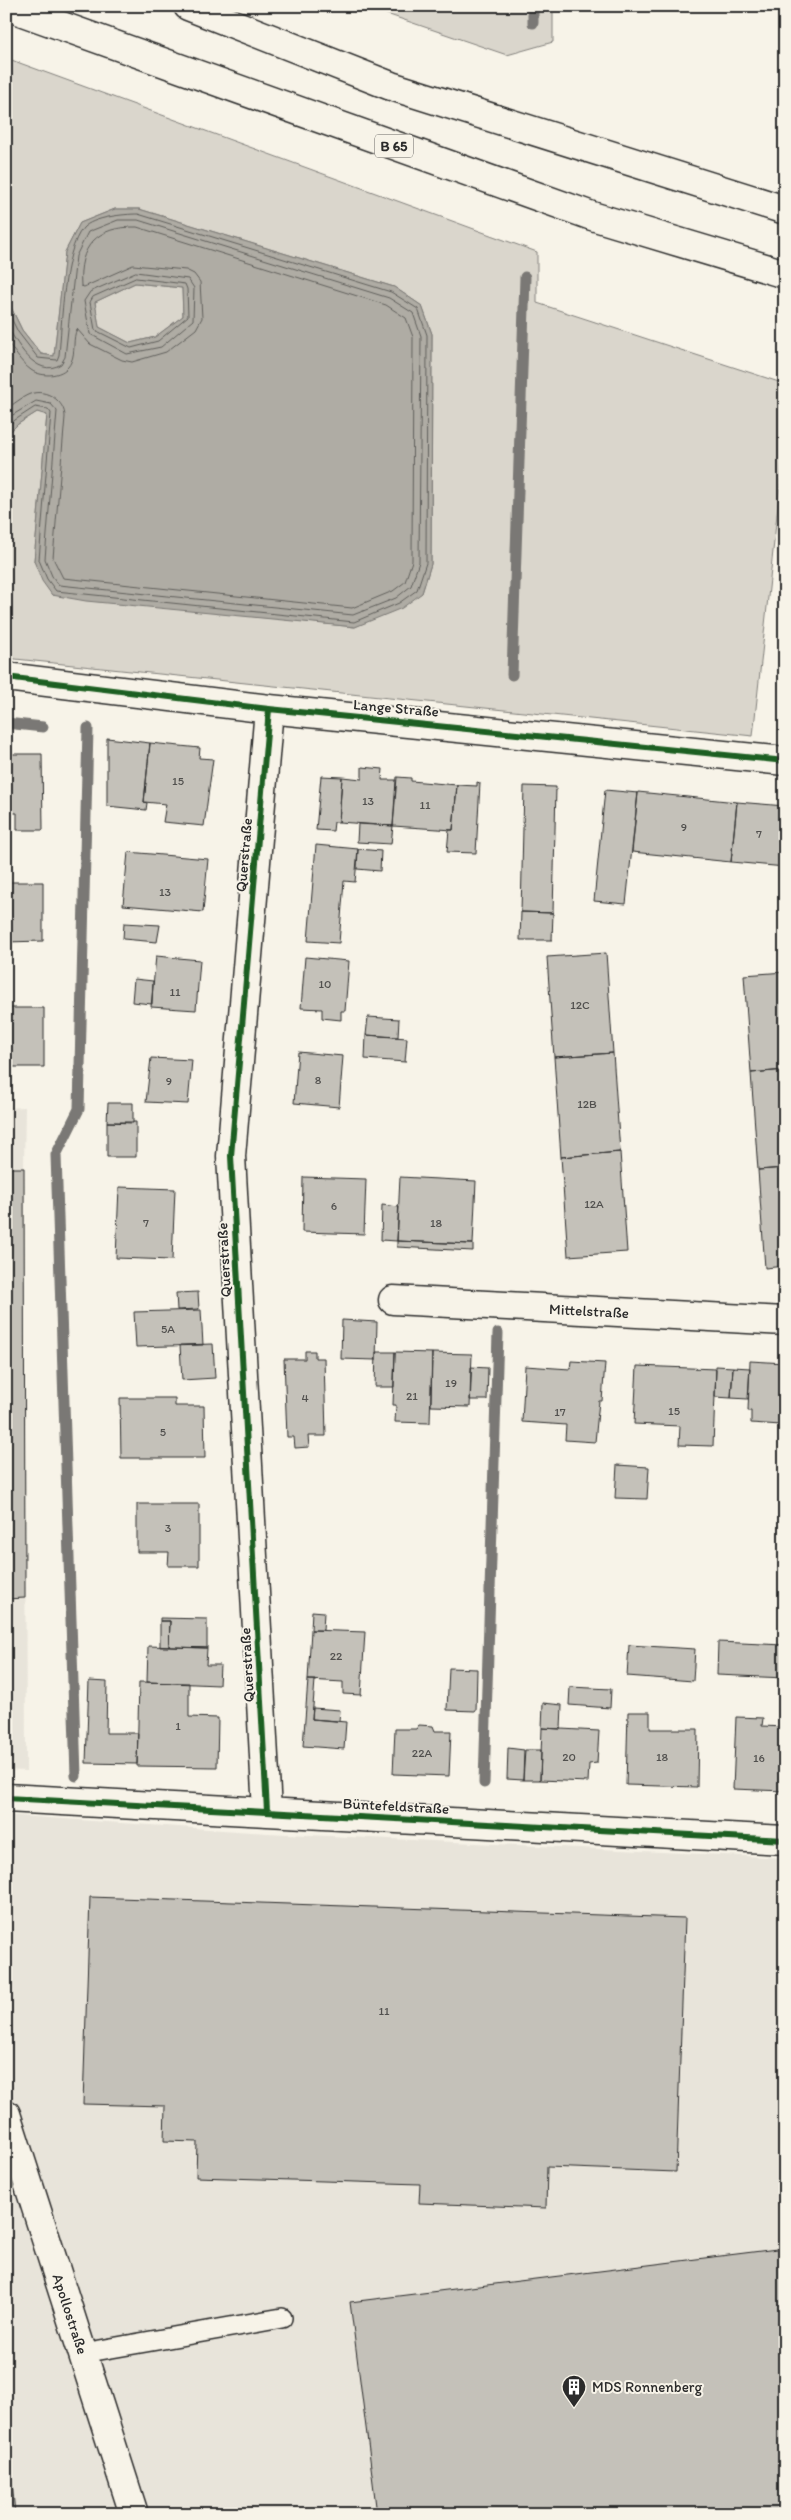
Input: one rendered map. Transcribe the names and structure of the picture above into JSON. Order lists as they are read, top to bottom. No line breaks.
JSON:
{"streets":{"main road":["B 65","Lange Straße","Querstraße","Mittelstraße","Büntefeldstraße","Apollostraße"]},"crossings":[["Lange Straße","Querstraße"],["Querstraße","Büntefeldstraße"]],"places":{"building":["MDS Ronnenberg"]},"house_numbers":["15","13","11","9","7","13","10","11","12C","8","9","12B","12A","6","7","18","5A","19","21","4","15","17","5","3","22","1","22A","20","18","16","11"]}
